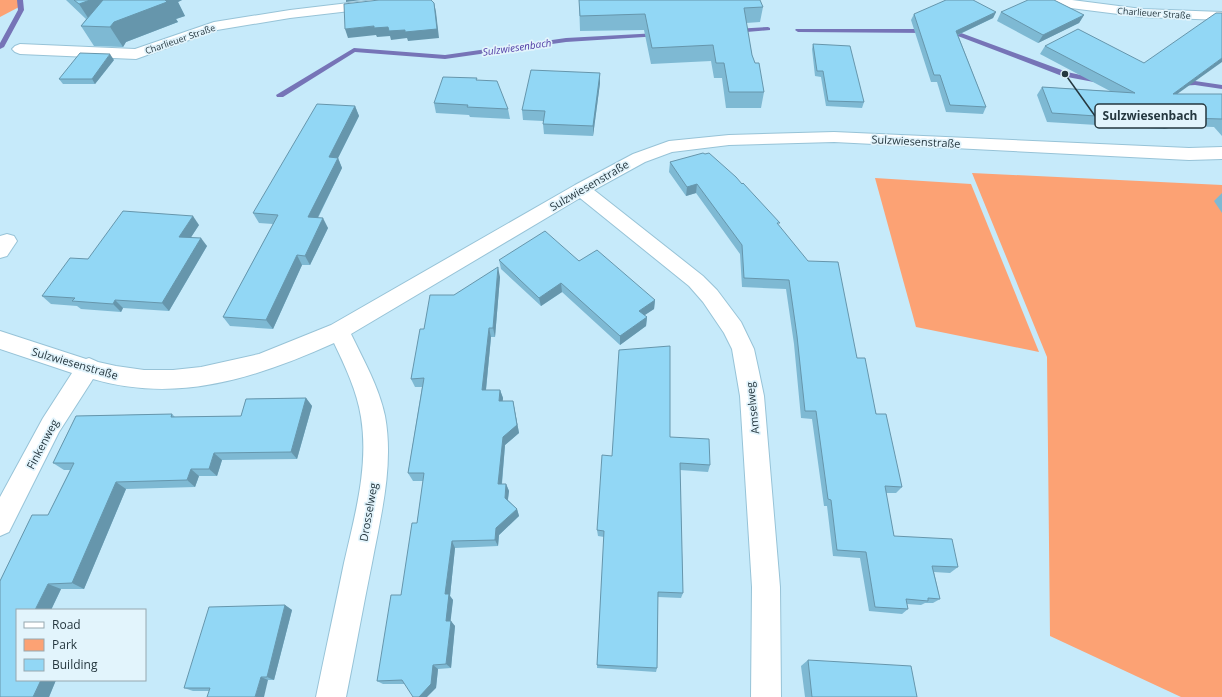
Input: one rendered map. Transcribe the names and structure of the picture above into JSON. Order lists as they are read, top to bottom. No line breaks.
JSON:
{"streets":{"street":["Charlieuer Straße","Sulzwiesenstraße","Amselweg","Finkenweg","Drosselweg"]},"crossings":[["Sulzwiesenstraße","Amselweg"],["Sulzwiesenstraße","Finkenweg"],["Sulzwiesenstraße","Drosselweg"]],"water":["Sulzwiesenbach"],"places":["Sulzwiesenbach"],"legend":["Road","Park","Building"]}
